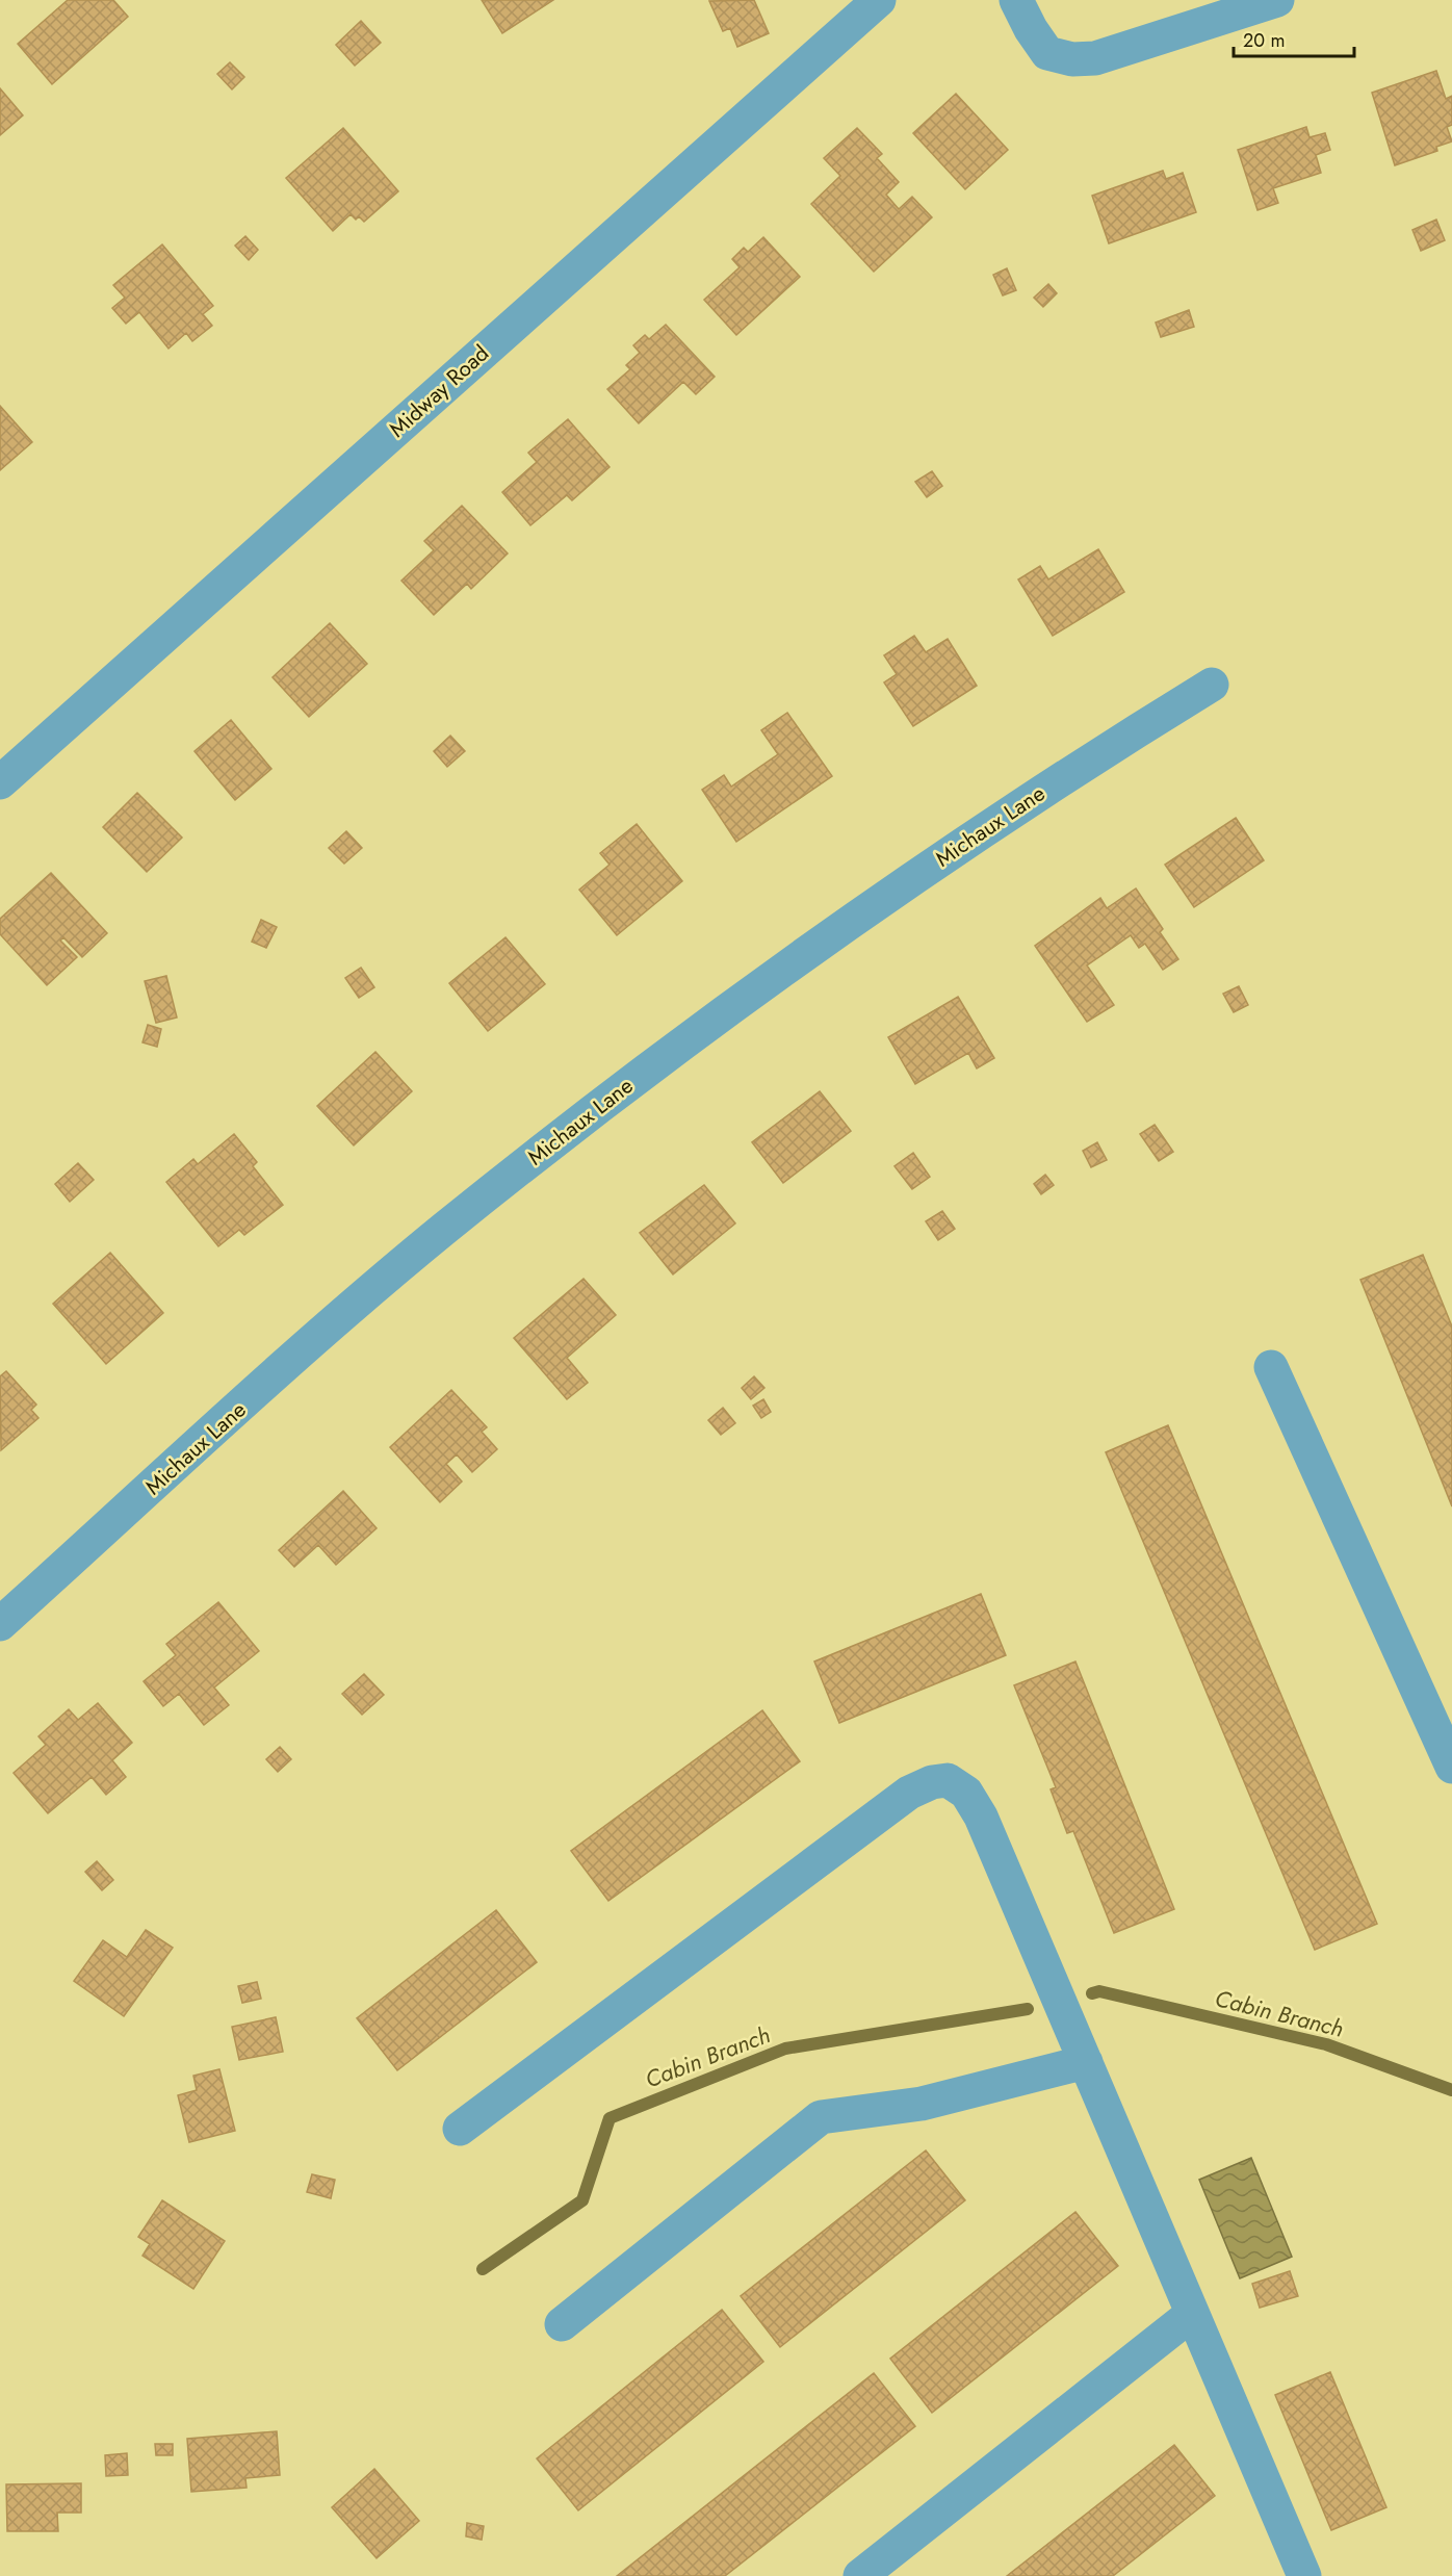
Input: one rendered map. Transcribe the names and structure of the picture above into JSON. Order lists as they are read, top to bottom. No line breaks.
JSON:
{"streets":{"street":["Midway Road","Michaux Lane"]},"water":["Cabin Branch"],"scale_bar":"20 m"}
